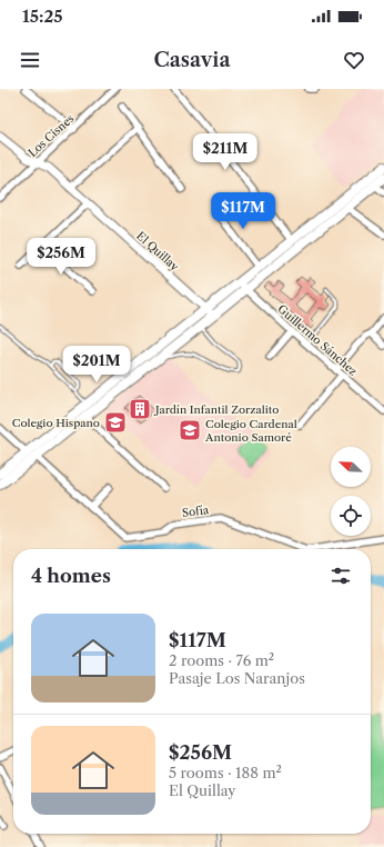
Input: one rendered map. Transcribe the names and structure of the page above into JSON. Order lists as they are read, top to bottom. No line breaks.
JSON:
{"streets":{"street":["Los Cisnes","El Quillay","Guillermo Sánchez","Sofía"]},"crossings":[["Los Cisnes","El Quillay"]],"places":{"building":["Jardín Infantil Zorzalito"],"school or university":["Colegio Hispano","Colegio Cardenal Antonio Samoré"]},"north":"top left","page":{"status":"15:25","header":"Casavia","price":["$211M","$117M","$256M","$201M"],"heading":"4 homes","list":[{"name":"$117M","note":"2 rooms · 76 m² · Pasaje Los Naranjos"},{"name":"$256M","note":"5 rooms · 188 m² · El Quillay"}]}}
